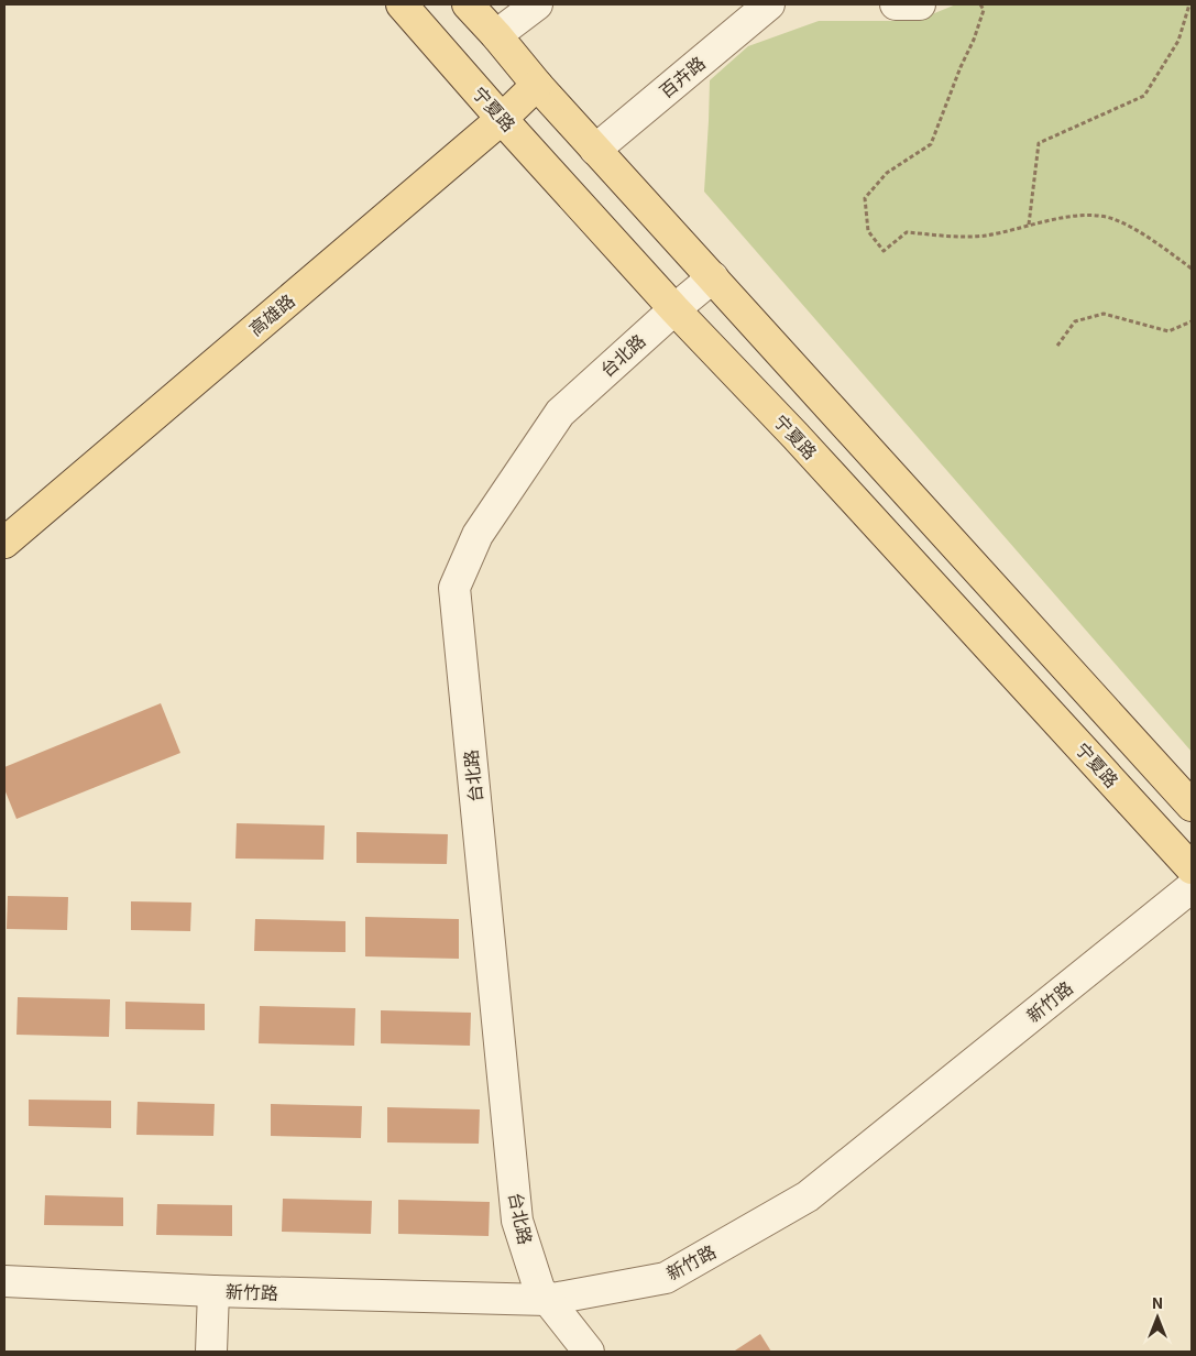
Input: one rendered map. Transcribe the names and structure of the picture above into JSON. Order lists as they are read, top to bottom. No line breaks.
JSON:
{"streets":{"main road":["宁夏路","高雄路"],"street":["百卉路","台北路","新竹路"]},"crossings":[["宁夏路","高雄路"],["宁夏路","台北路"],["台北路","新竹路"]],"north":"top"}
